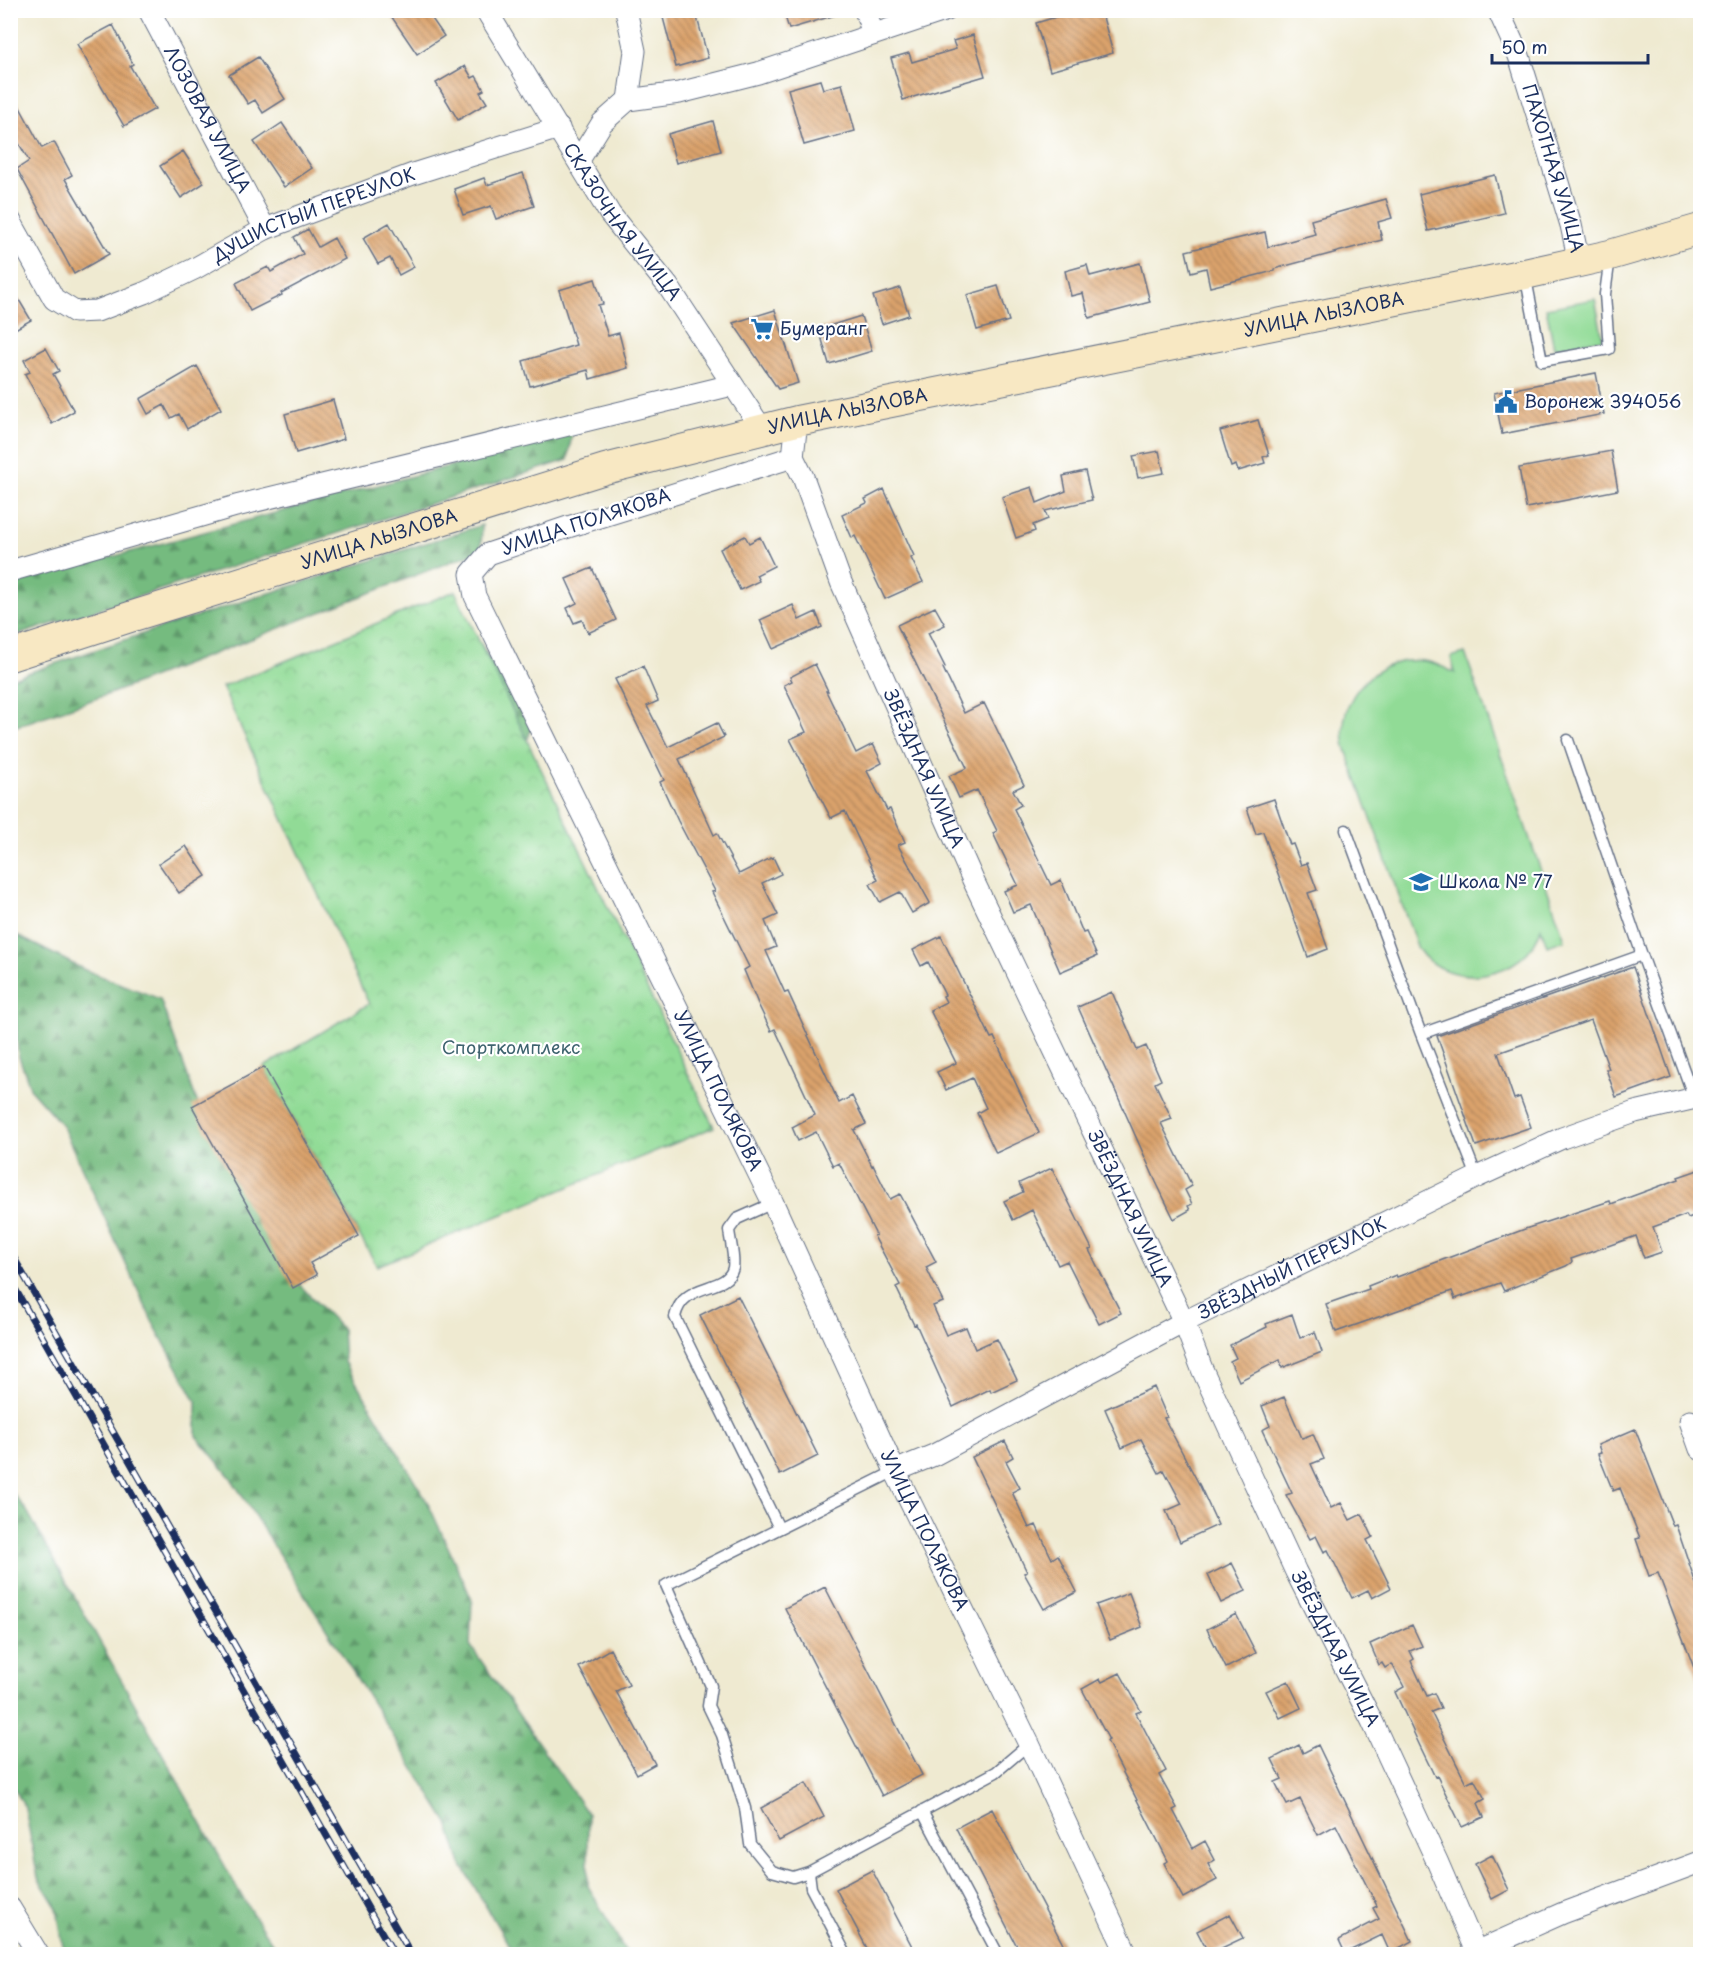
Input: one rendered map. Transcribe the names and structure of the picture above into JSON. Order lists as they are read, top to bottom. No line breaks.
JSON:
{"streets":{"main road":["УЛИЦА ЛЫЗЛОВА"],"street":["ЛОЗОВАЯ УЛИЦА","ПАХОТНАЯ УЛИЦА","ДУШИСТЫЙ ПЕРЕУЛОК","СКАЗОЧНАЯ УЛИЦА","УЛИЦА ПОЛЯКОВА","ЗВЁЗДНАЯ УЛИЦА","ЗВЁЗДНЫЙ ПЕРЕУЛОК"]},"crossings":[["ЛОЗОВАЯ УЛИЦА","ДУШИСТЫЙ ПЕРЕУЛОК"],["ПАХОТНАЯ УЛИЦА","УЛИЦА ЛЫЗЛОВА"],["ДУШИСТЫЙ ПЕРЕУЛОК","СКАЗОЧНАЯ УЛИЦА"],["СКАЗОЧНАЯ УЛИЦА","УЛИЦА ЛЫЗЛОВА"],["УЛИЦА ПОЛЯКОВА","ЗВЁЗДНАЯ УЛИЦА"],["УЛИЦА ПОЛЯКОВА","ЗВЁЗДНЫЙ ПЕРЕУЛОК"],["ЗВЁЗДНАЯ УЛИЦА","ЗВЁЗДНЫЙ ПЕРЕУЛОК"]],"parks":["Спорткомплекс"],"places":{"supermarket":["Бумеранг"],"public building":["Воронеж 394056"],"school or university":["Школа № 77"]},"scale_bar":"50 m"}
